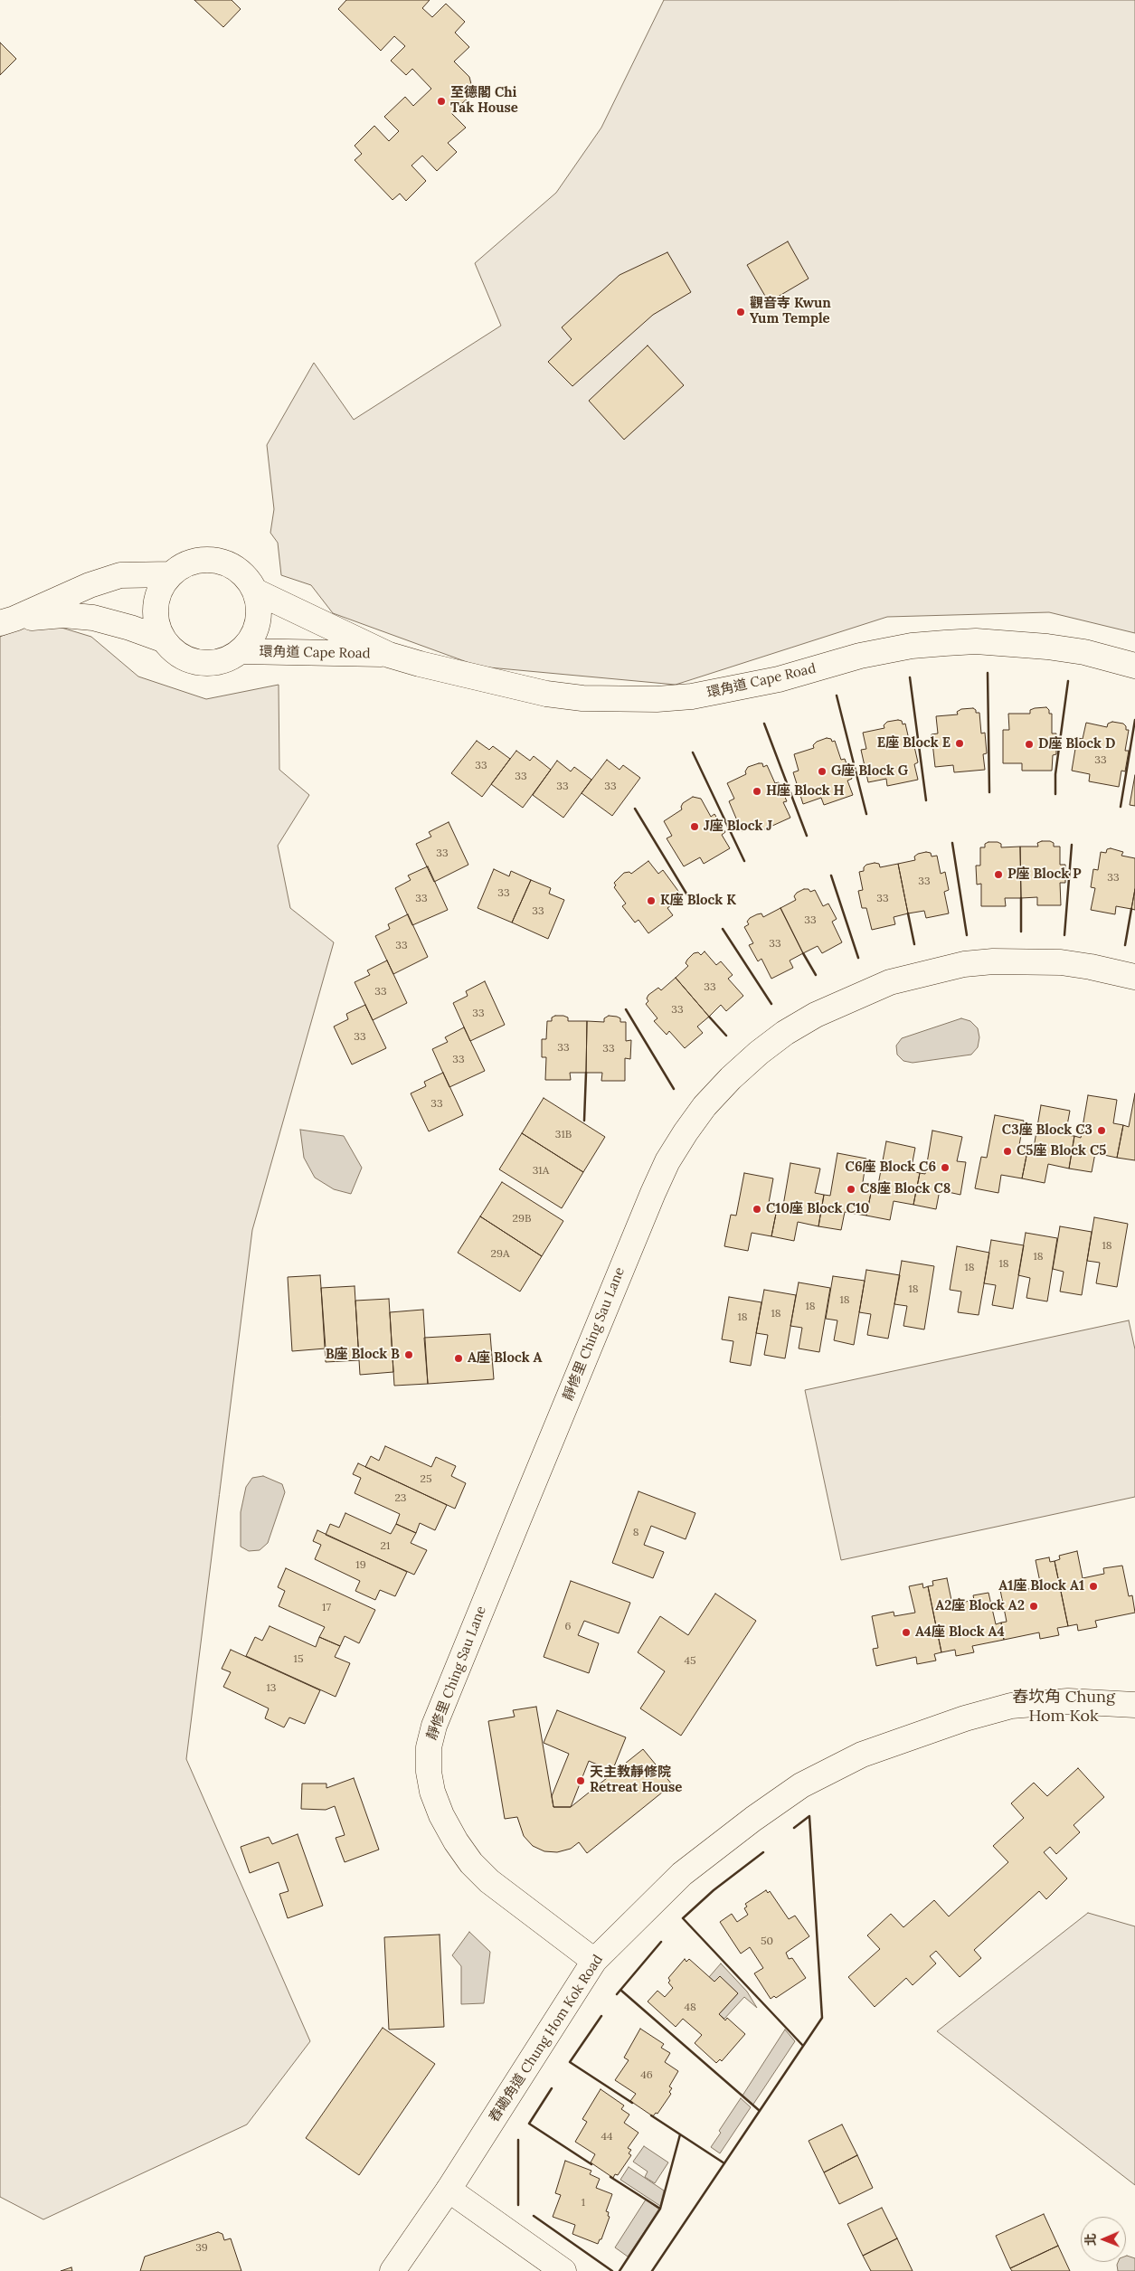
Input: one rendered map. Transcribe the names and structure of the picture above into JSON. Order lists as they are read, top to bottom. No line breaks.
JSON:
{"streets":{"street":["環角道 Cape Road","靜修里 Ching Sau Lane","舂磡角道 Chung Hom Kok Road"]},"crossings":[["靜修里 Ching Sau Lane","舂磡角道 Chung Hom Kok Road"]],"districts":["舂坎角 Chung Hom Kok"],"places":["至德閣 Chi Tak House","觀音寺 Kwun Yum Temple","E座 Block E","D座 Block D","G座 Block G","H座 Block H","J座 Block J","P座 Block P","K座 Block K","C3座 Block C3","C5座 Block C5","C6座 Block C6","C8座 Block C8","C10座 Block C10","B座 Block B","A座 Block A","A1座 Block A1","A2座 Block A2","A4座 Block A4","天主教靜修院 Retreat House"],"house_numbers":["33","33","33","33","33","33","33","33","33","33","33","33","33","33","33","33","33","33","33","33","33","33","33","33","31B","31A","29B","18","29A","18","18","18","18","18","18","18","18","25","23","8","21","19","17","6","15","45","13","50","48","46","44","1","39"],"north":"left"}
